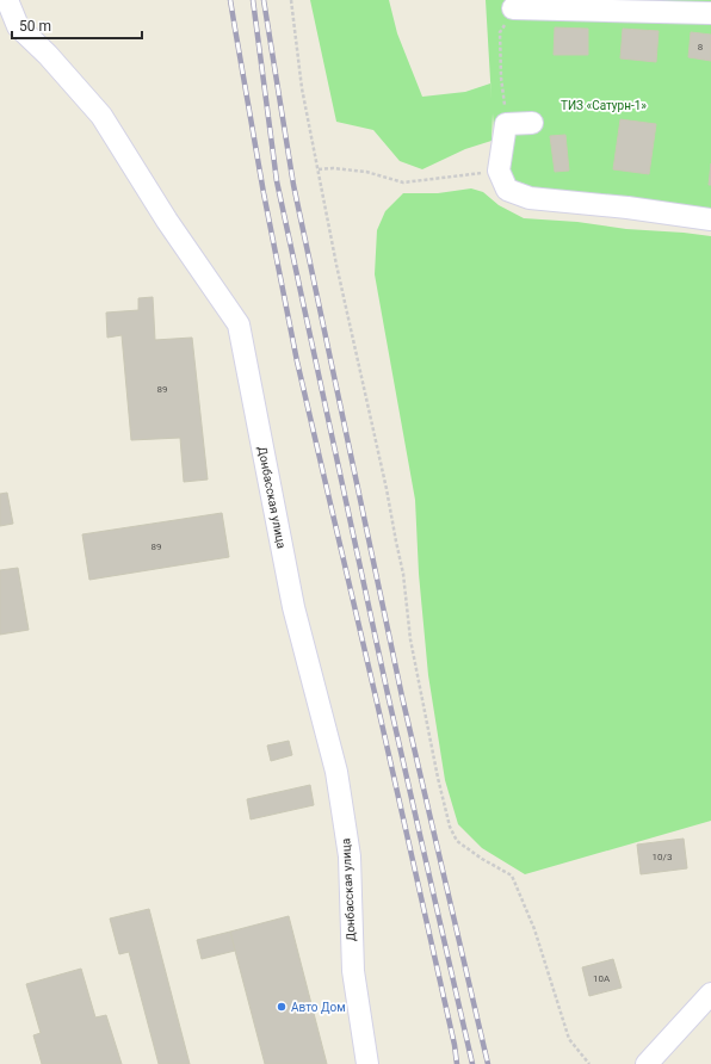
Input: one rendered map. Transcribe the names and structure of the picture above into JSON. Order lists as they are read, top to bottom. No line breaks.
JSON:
{"streets":{"street":["Донбасская улица"]},"parks":["ТИЗ «Сатурн-1»"],"places":["Авто Дом"],"house_numbers":["8","89","89","10/3","10А"],"scale_bar":"50 m"}
